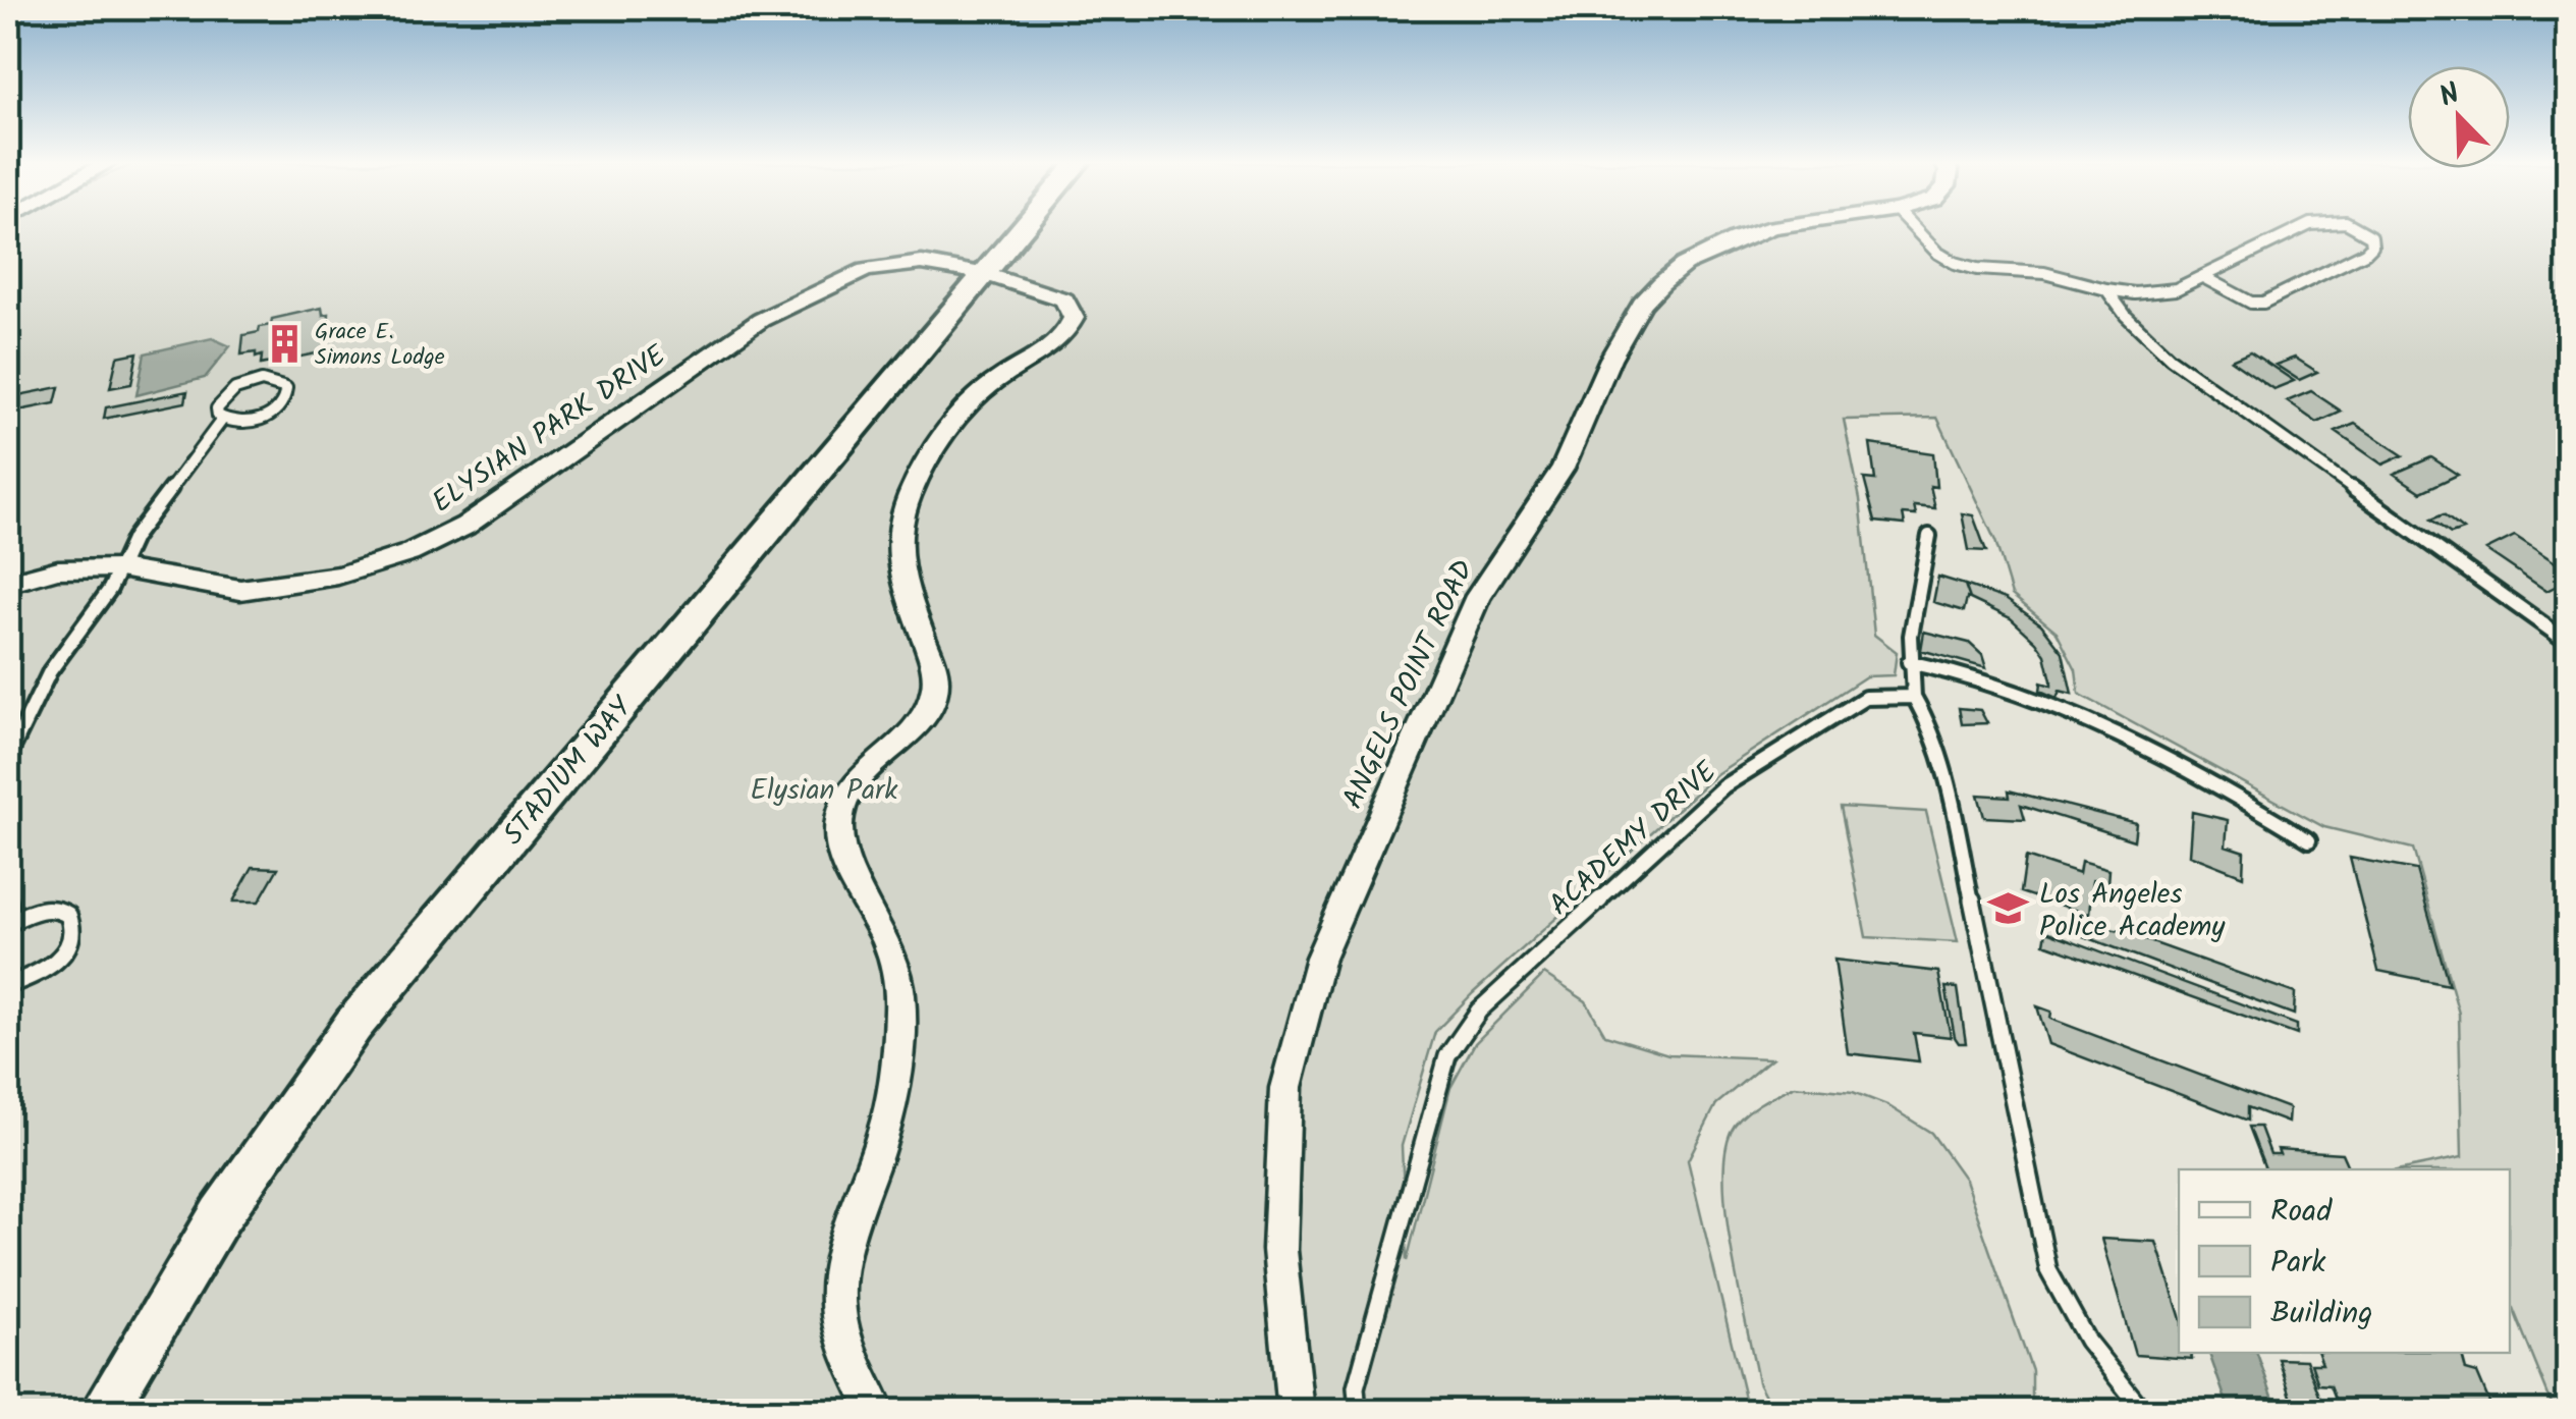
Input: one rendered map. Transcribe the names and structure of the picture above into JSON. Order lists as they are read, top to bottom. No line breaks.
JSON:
{"streets":{"main road":["STADIUM WAY"],"street":["ELYSIAN PARK DRIVE","ANGELS POINT ROAD"],"lane":["ACADEMY DRIVE"]},"crossings":[["ELYSIAN PARK DRIVE","STADIUM WAY"]],"parks":["Elysian Park"],"places":{"building":["Grace E. Simons Lodge"],"school or university":["Los Angeles Police Academy"]},"legend":["Road","Park","Building"],"north":"top left"}
